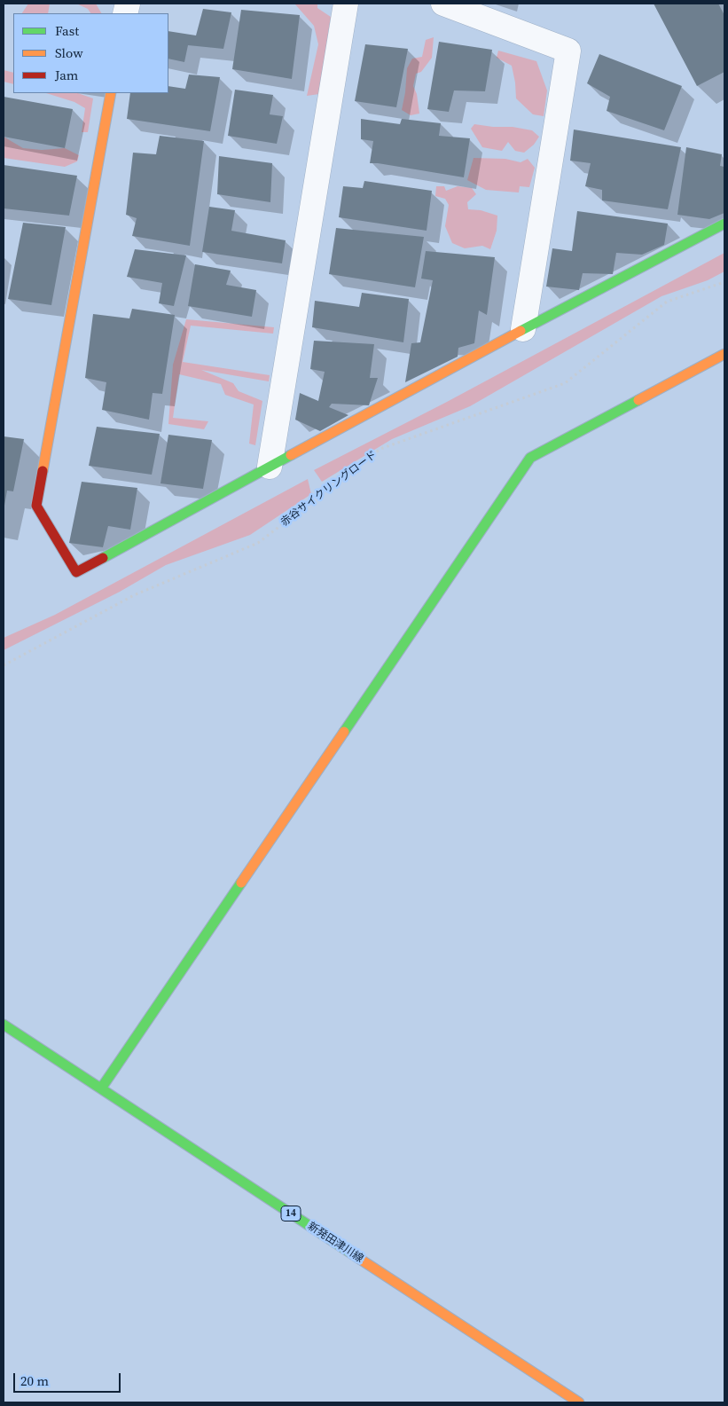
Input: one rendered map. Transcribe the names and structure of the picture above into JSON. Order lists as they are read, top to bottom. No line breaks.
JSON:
{"streets":{"street":["14","新発田津川線"],"path":["赤谷サイクリングロード"]},"legend":["Fast","Slow","Jam"],"scale_bar":"20 m"}
